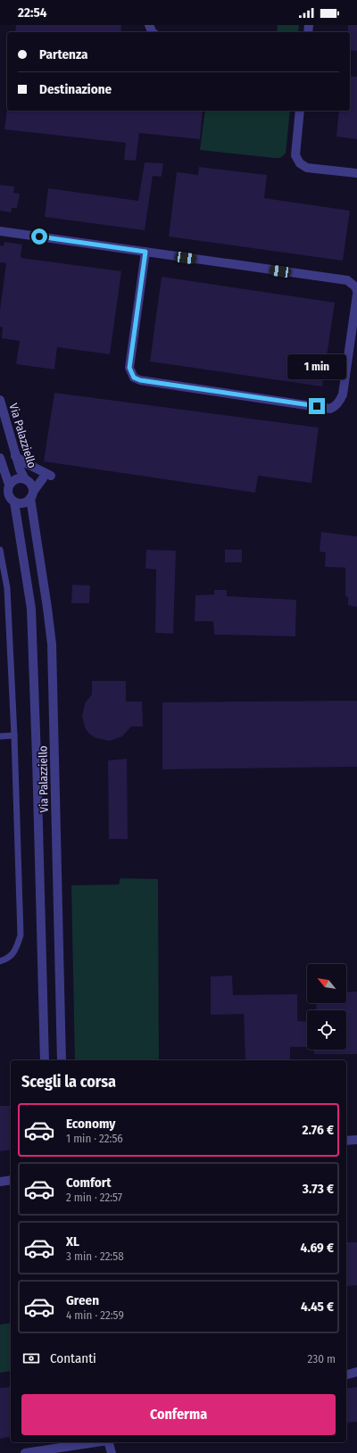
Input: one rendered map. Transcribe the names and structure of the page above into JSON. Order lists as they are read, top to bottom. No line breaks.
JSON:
{"streets":{"street":["Via Palazziello"]},"north":"top left","page":{"status":"22:54","banner":["Partenza","Destinazione"],"bubble":"1 min","heading":"Scegli la corsa","list":[{"name":"Economy","note":"1 min · 22:56","value":"2.76 €"},{"name":"Comfort","note":"2 min · 22:57","value":"3.73 €"},{"name":"XL","note":"3 min · 22:58","value":"4.69 €"},{"name":"Green","note":"4 min · 22:59","value":"4.45 €"}],"pay":["Contanti","230 m"],"buttons":"Conferma"}}
